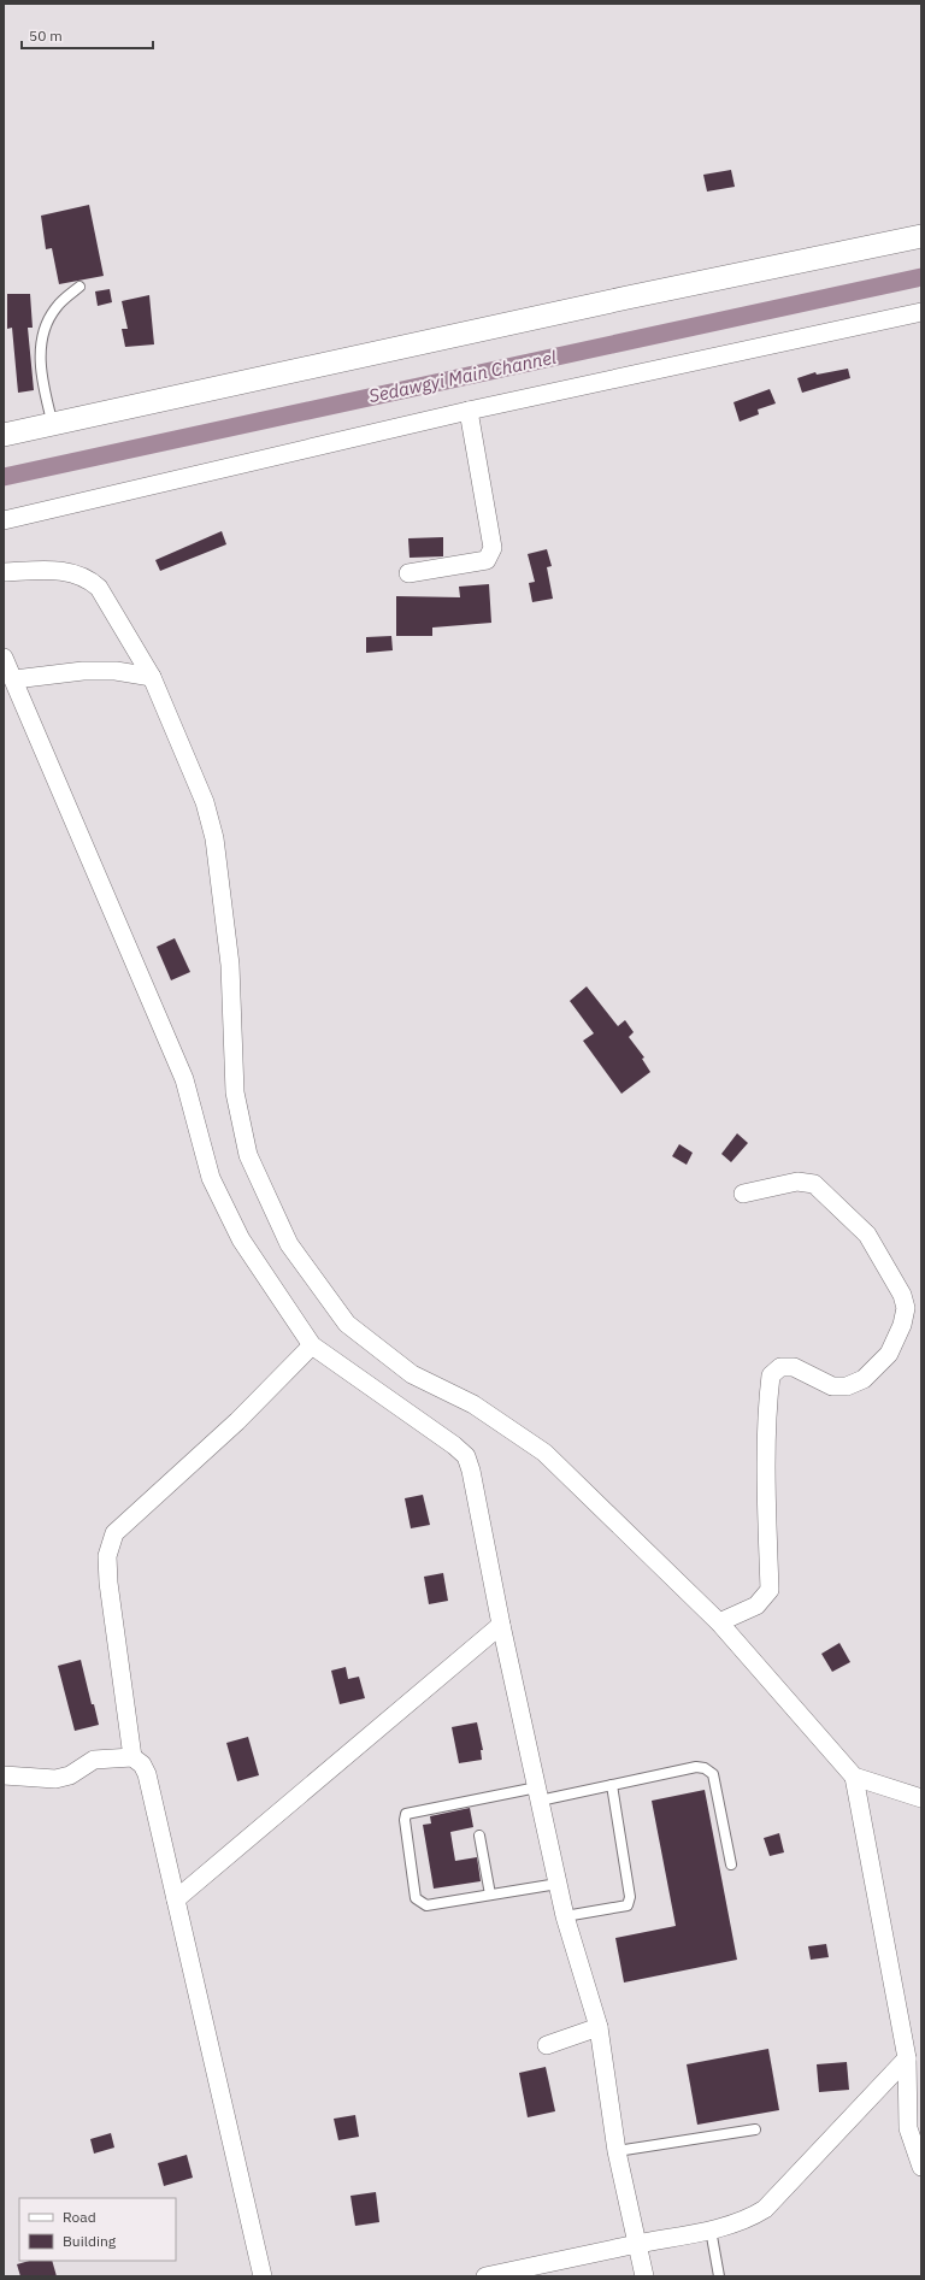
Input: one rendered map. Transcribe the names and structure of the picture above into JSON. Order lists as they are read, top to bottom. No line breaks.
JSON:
{"water":["Sedawgyi Main Channel"],"legend":["Road","Building"],"scale_bar":"50 m"}
